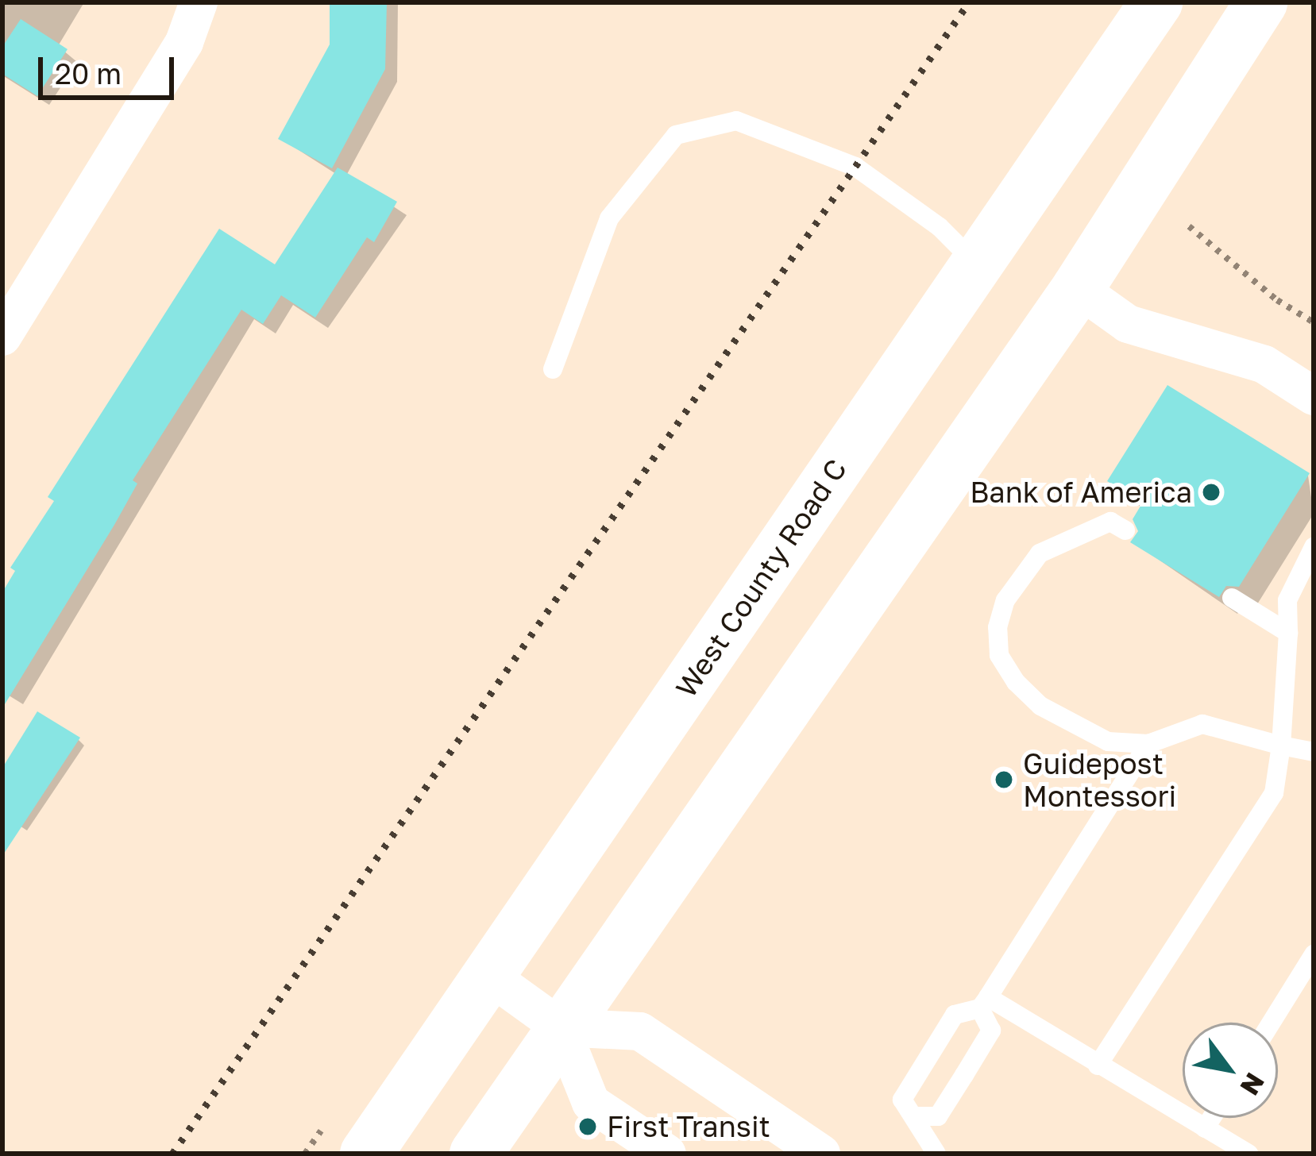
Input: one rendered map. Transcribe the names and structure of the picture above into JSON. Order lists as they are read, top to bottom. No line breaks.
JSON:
{"streets":{"main road":["West County Road C"]},"places":["Bank of America","Guidepost Montessori","First Transit"],"scale_bar":"20 m","north":"bottom right"}
